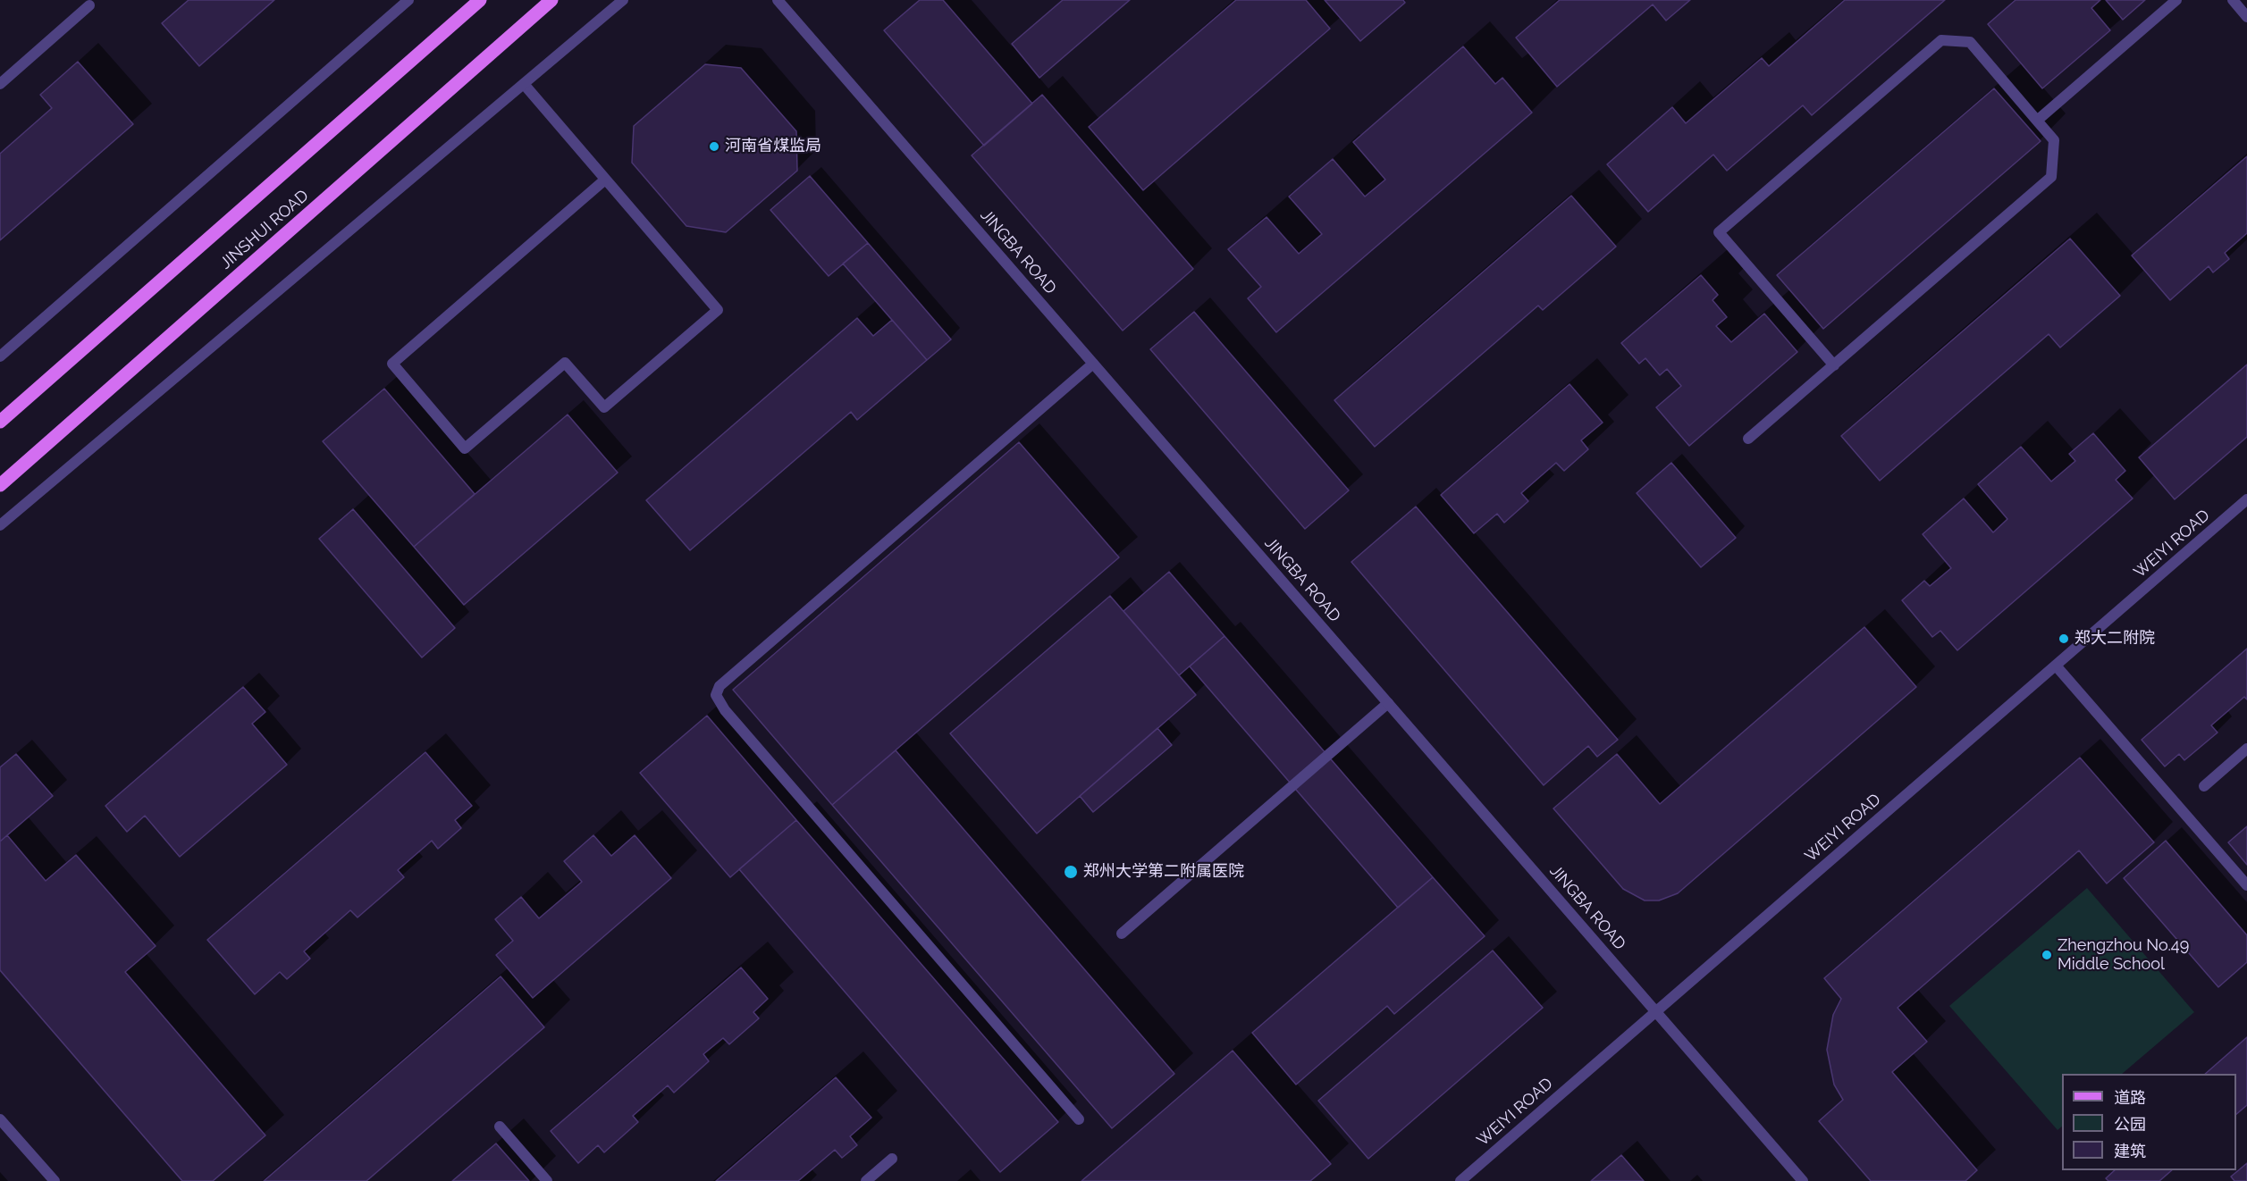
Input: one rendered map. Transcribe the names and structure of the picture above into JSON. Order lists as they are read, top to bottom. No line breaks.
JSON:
{"streets":{"main road":["JINSHUI ROAD"],"street":["JINGBA ROAD","WEIYI ROAD"]},"crossings":[["JINGBA ROAD","WEIYI ROAD"]],"places":["河南省煤监局","郑大二附院","郑州大学第二附属医院","Zhengzhou No.49 Middle School"],"legend":["道路","公园","建筑"]}
